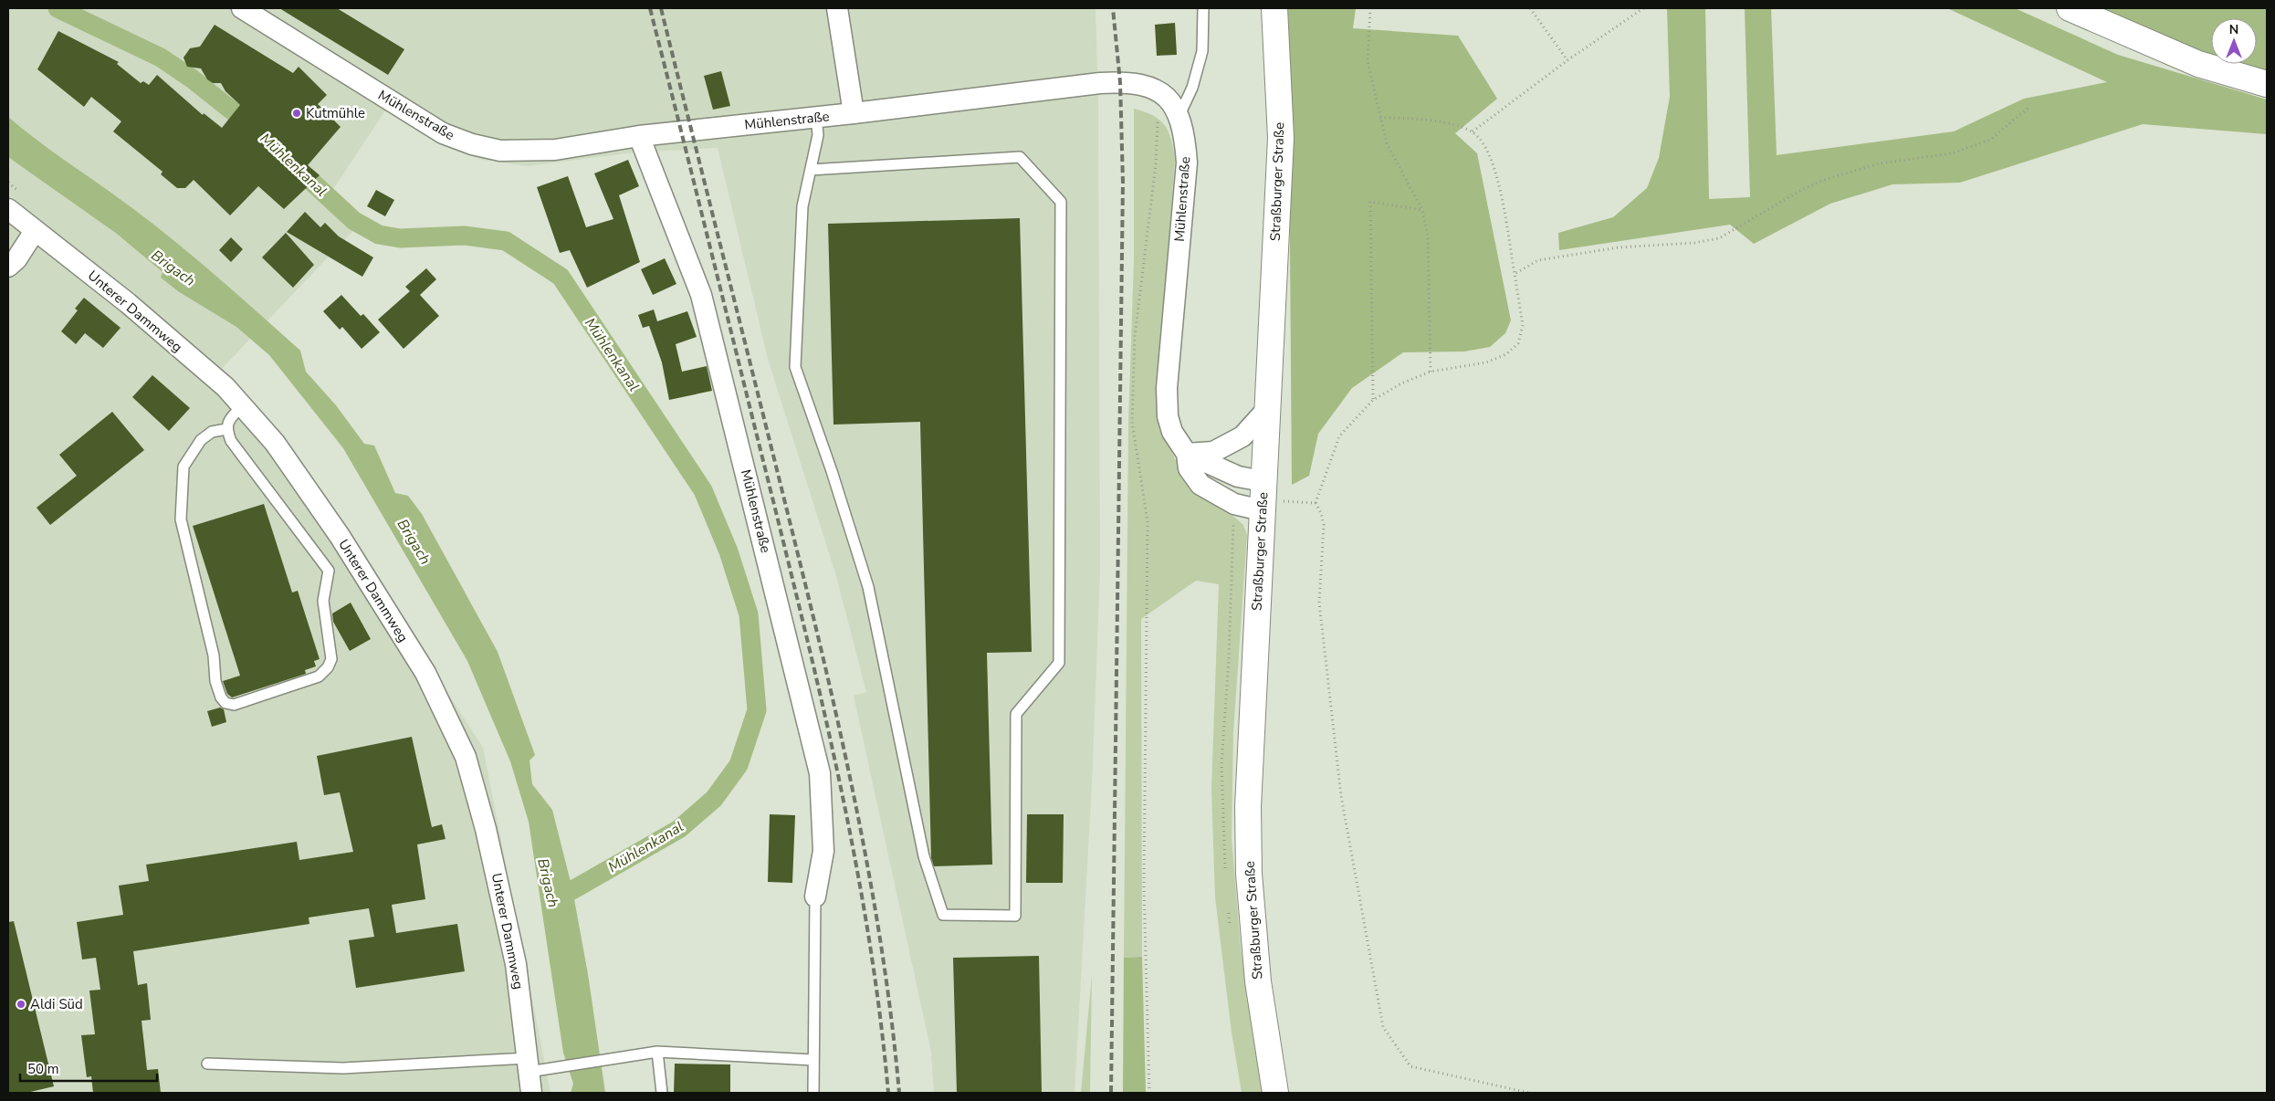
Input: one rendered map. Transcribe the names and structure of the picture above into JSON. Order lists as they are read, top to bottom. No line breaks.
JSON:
{"streets":{"main road":["Straßburger Straße"],"street":["Mühlenstraße","Unterer Dammweg"]},"crossings":[["Mühlenstraße","Straßburger Straße"]],"water":["Mühlenkanal","Brigach"],"places":["Kutmühle","Aldi Süd"],"scale_bar":"50 m","north":"top"}
